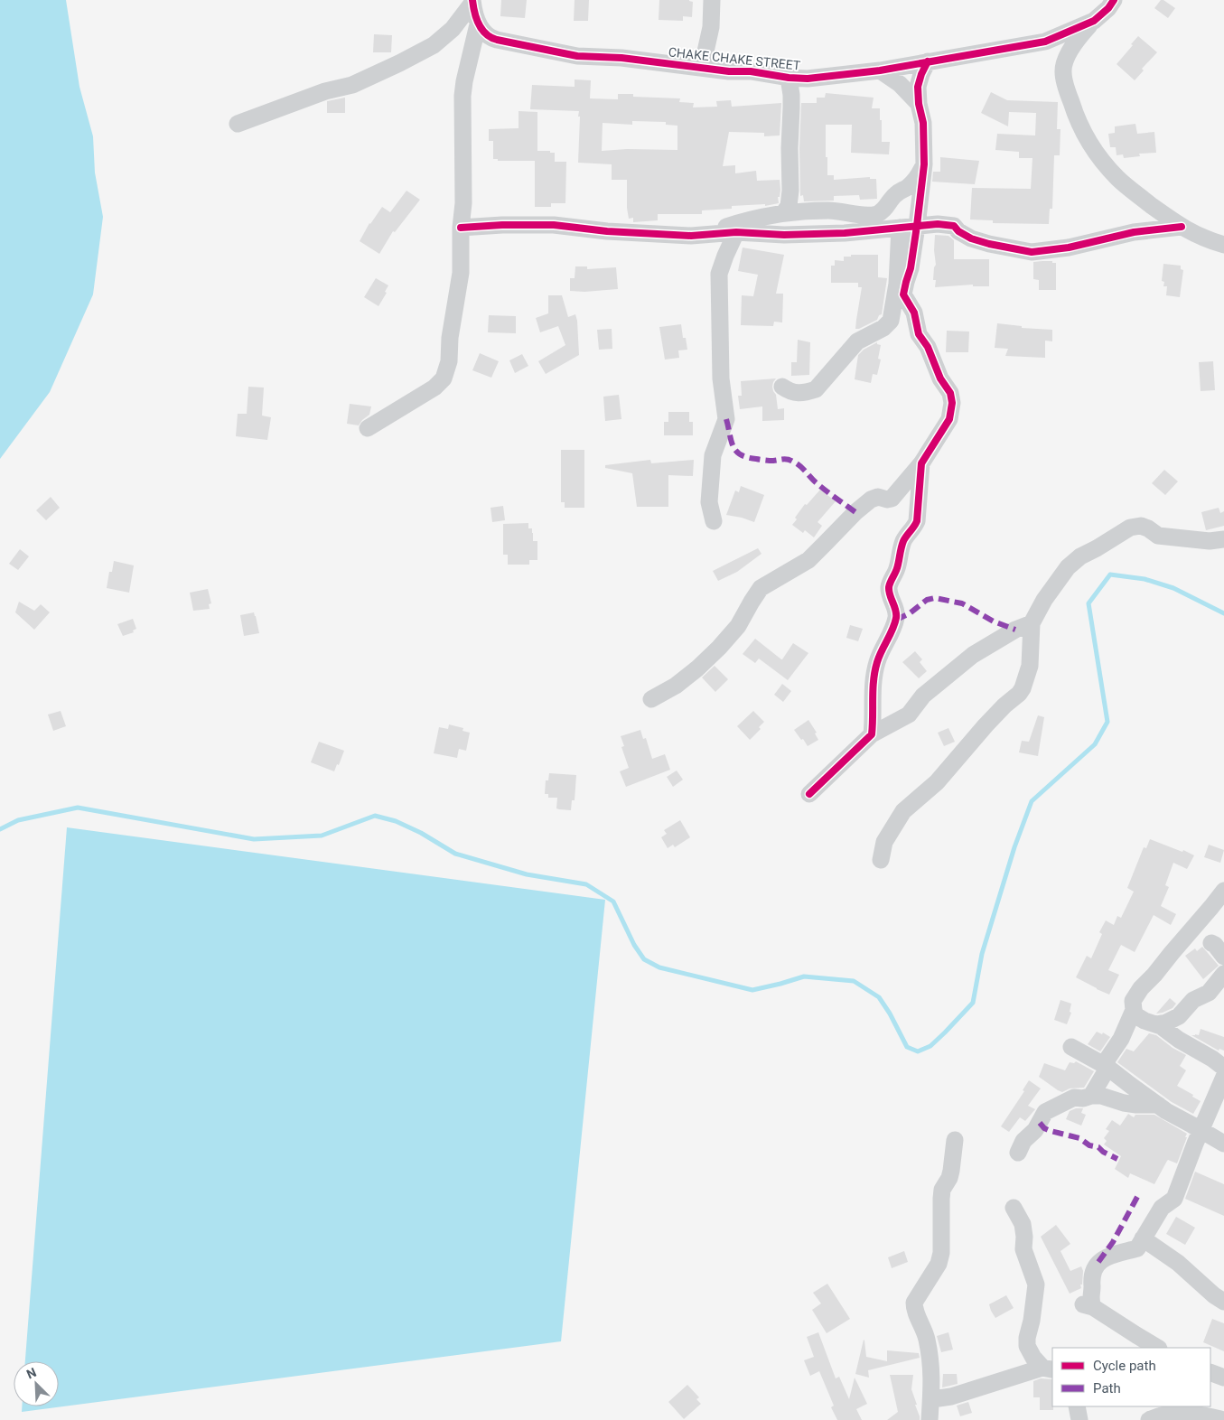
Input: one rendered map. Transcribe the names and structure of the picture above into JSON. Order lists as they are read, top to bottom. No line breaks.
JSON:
{"streets":{"street":["CHAKE CHAKE STREET"]},"legend":["Cycle path","Path"],"north":"top left"}
